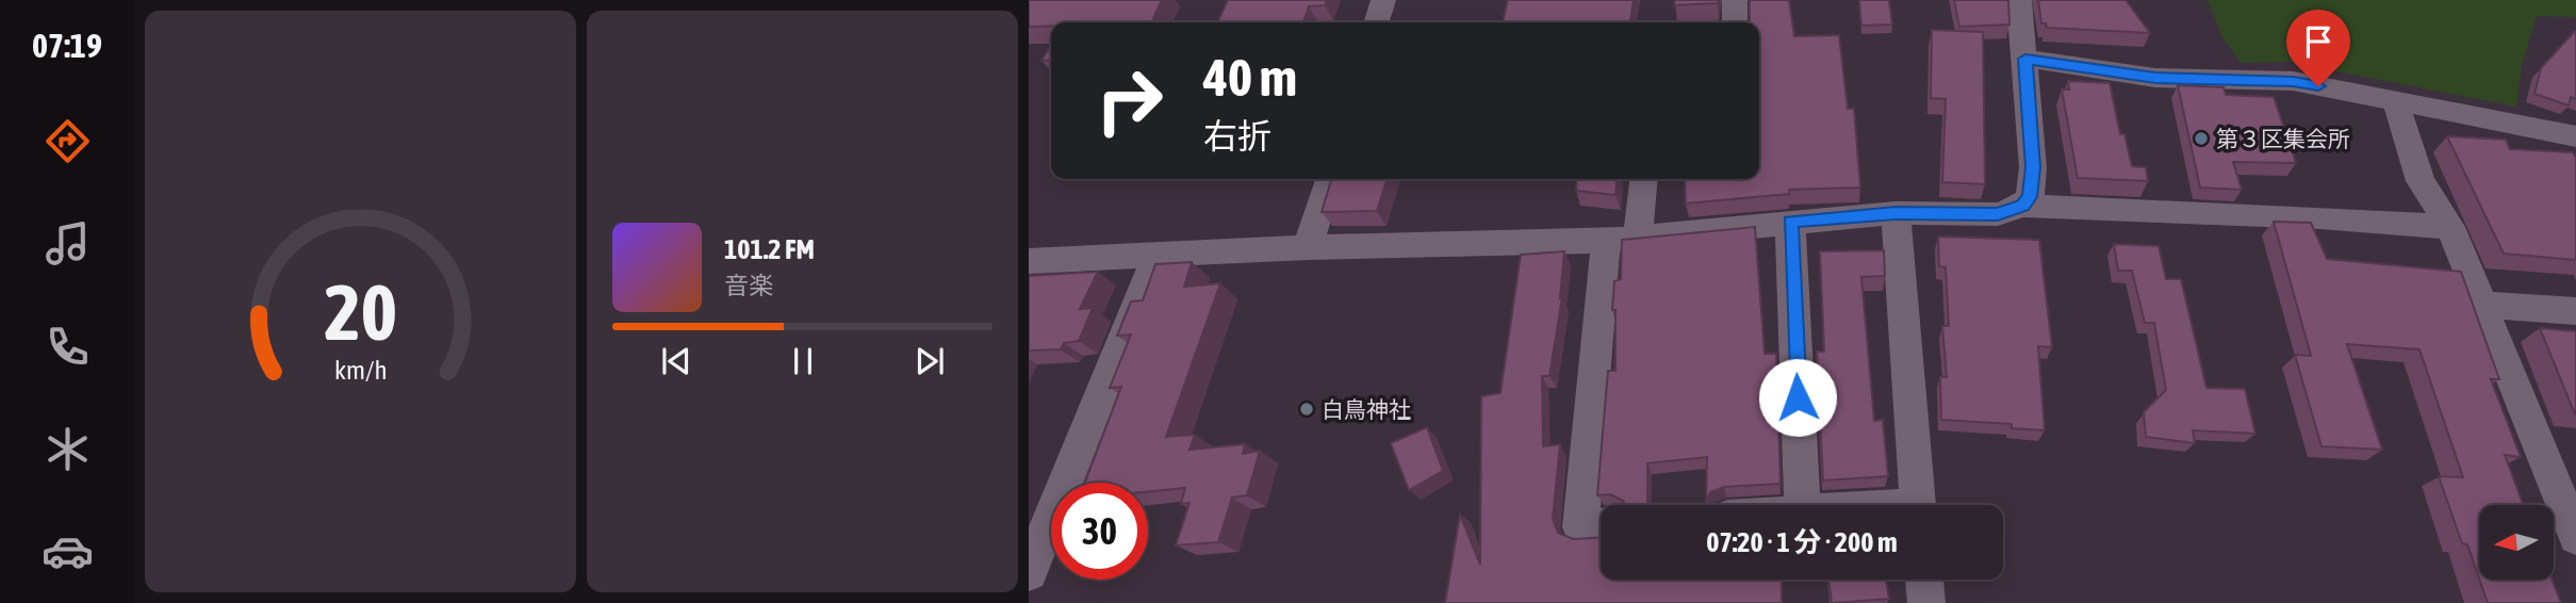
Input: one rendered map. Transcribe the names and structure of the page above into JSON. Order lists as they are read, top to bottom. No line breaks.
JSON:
{"places":["第３区集会所","白鳥神社"],"north":"left","page":{"tabs":"07:19","turn":["40 m","右折"],"song":["101.2 FM","音楽"],"limit":"30","trip":"07:20 · 1 分 · 200 m","gauge":["20","km/h"]}}
